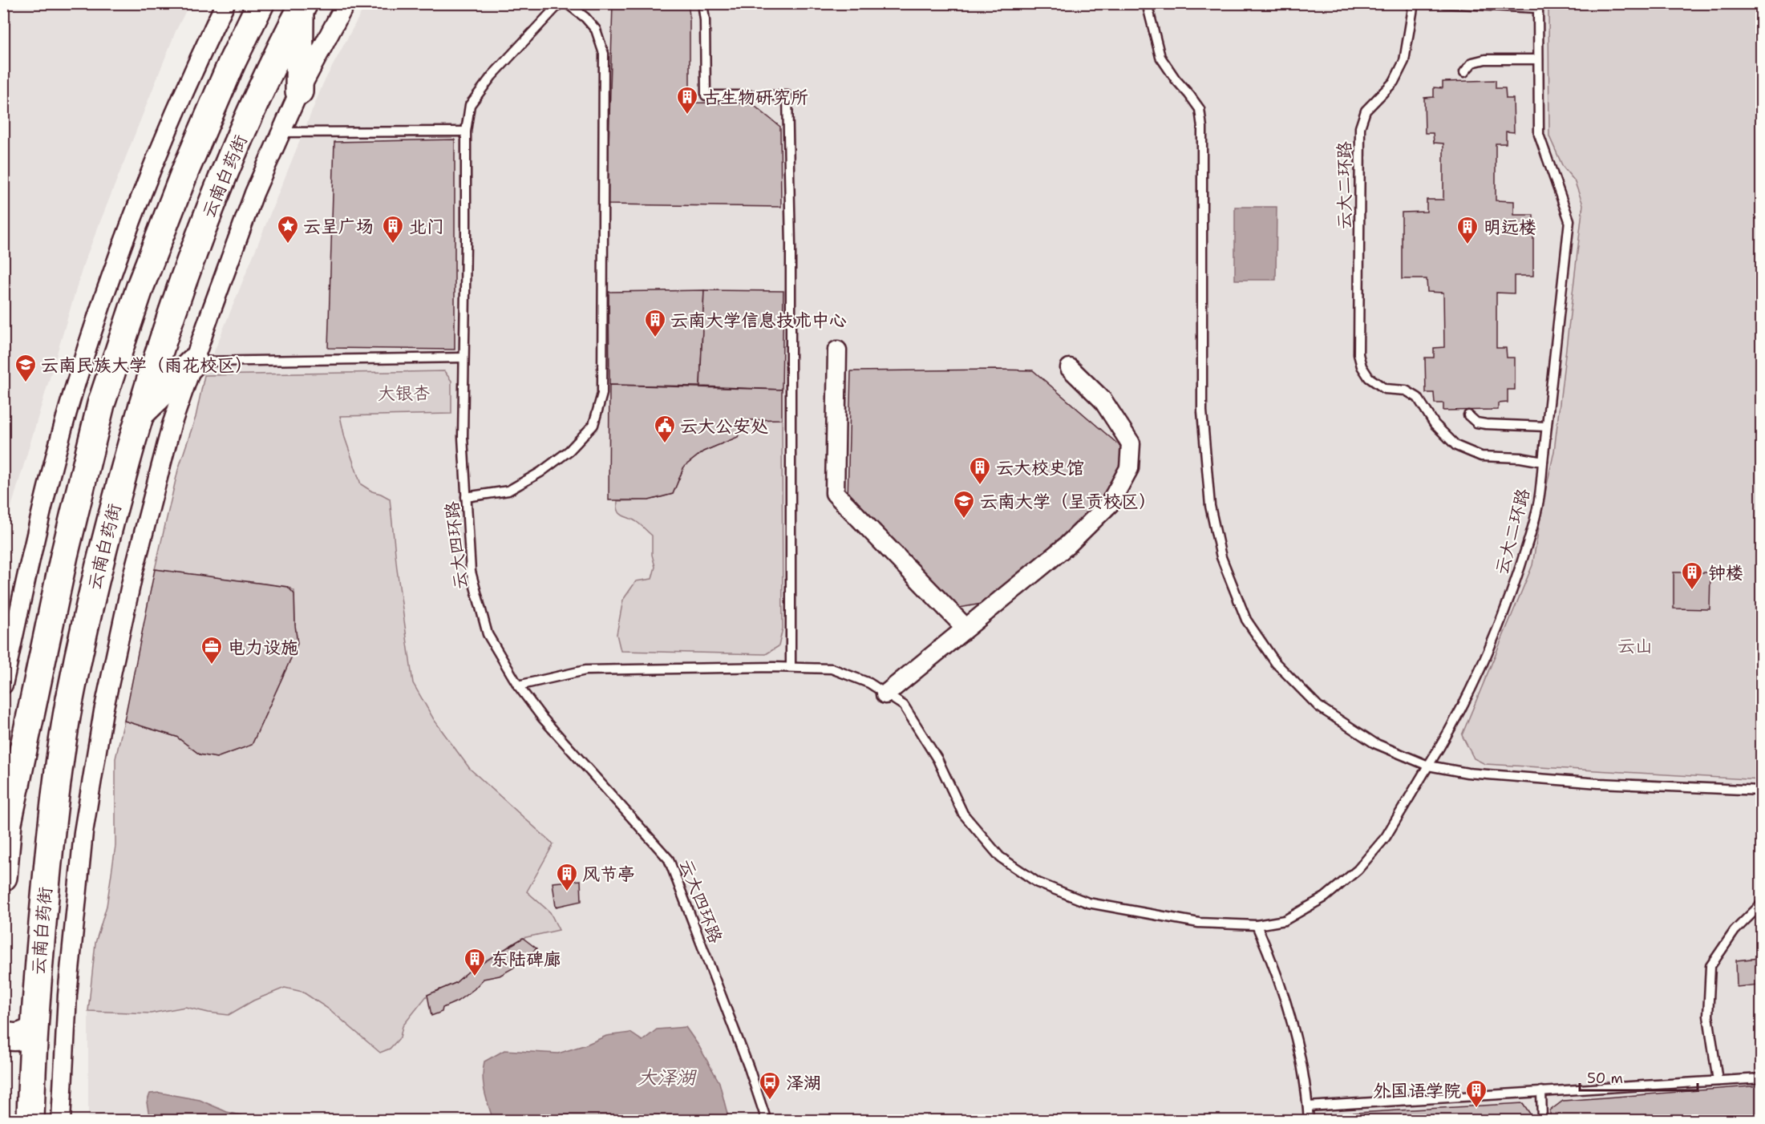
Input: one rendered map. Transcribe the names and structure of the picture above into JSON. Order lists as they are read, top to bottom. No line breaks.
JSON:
{"streets":{"main road":["云南白药街"],"lane":["云大二环路","云大四环路"]},"crossings":[["云大二环路","云大四环路"]],"water":["大泽湖"],"parks":["大银杏","云山"],"places":{"building":["古生物研究所","北门","明远楼","云南大学信息技术中心","云大校史馆","钟楼","风节亭","东陆碑廊","外国语学院"],"place":["云呈广场"],"school or university":["云南民族大学（雨花校区）","云南大学（呈贡校区）"],"public building":["云大公安处"],"office":["电力设施"],"bus stop":["泽湖"]},"scale_bar":"50 m"}
